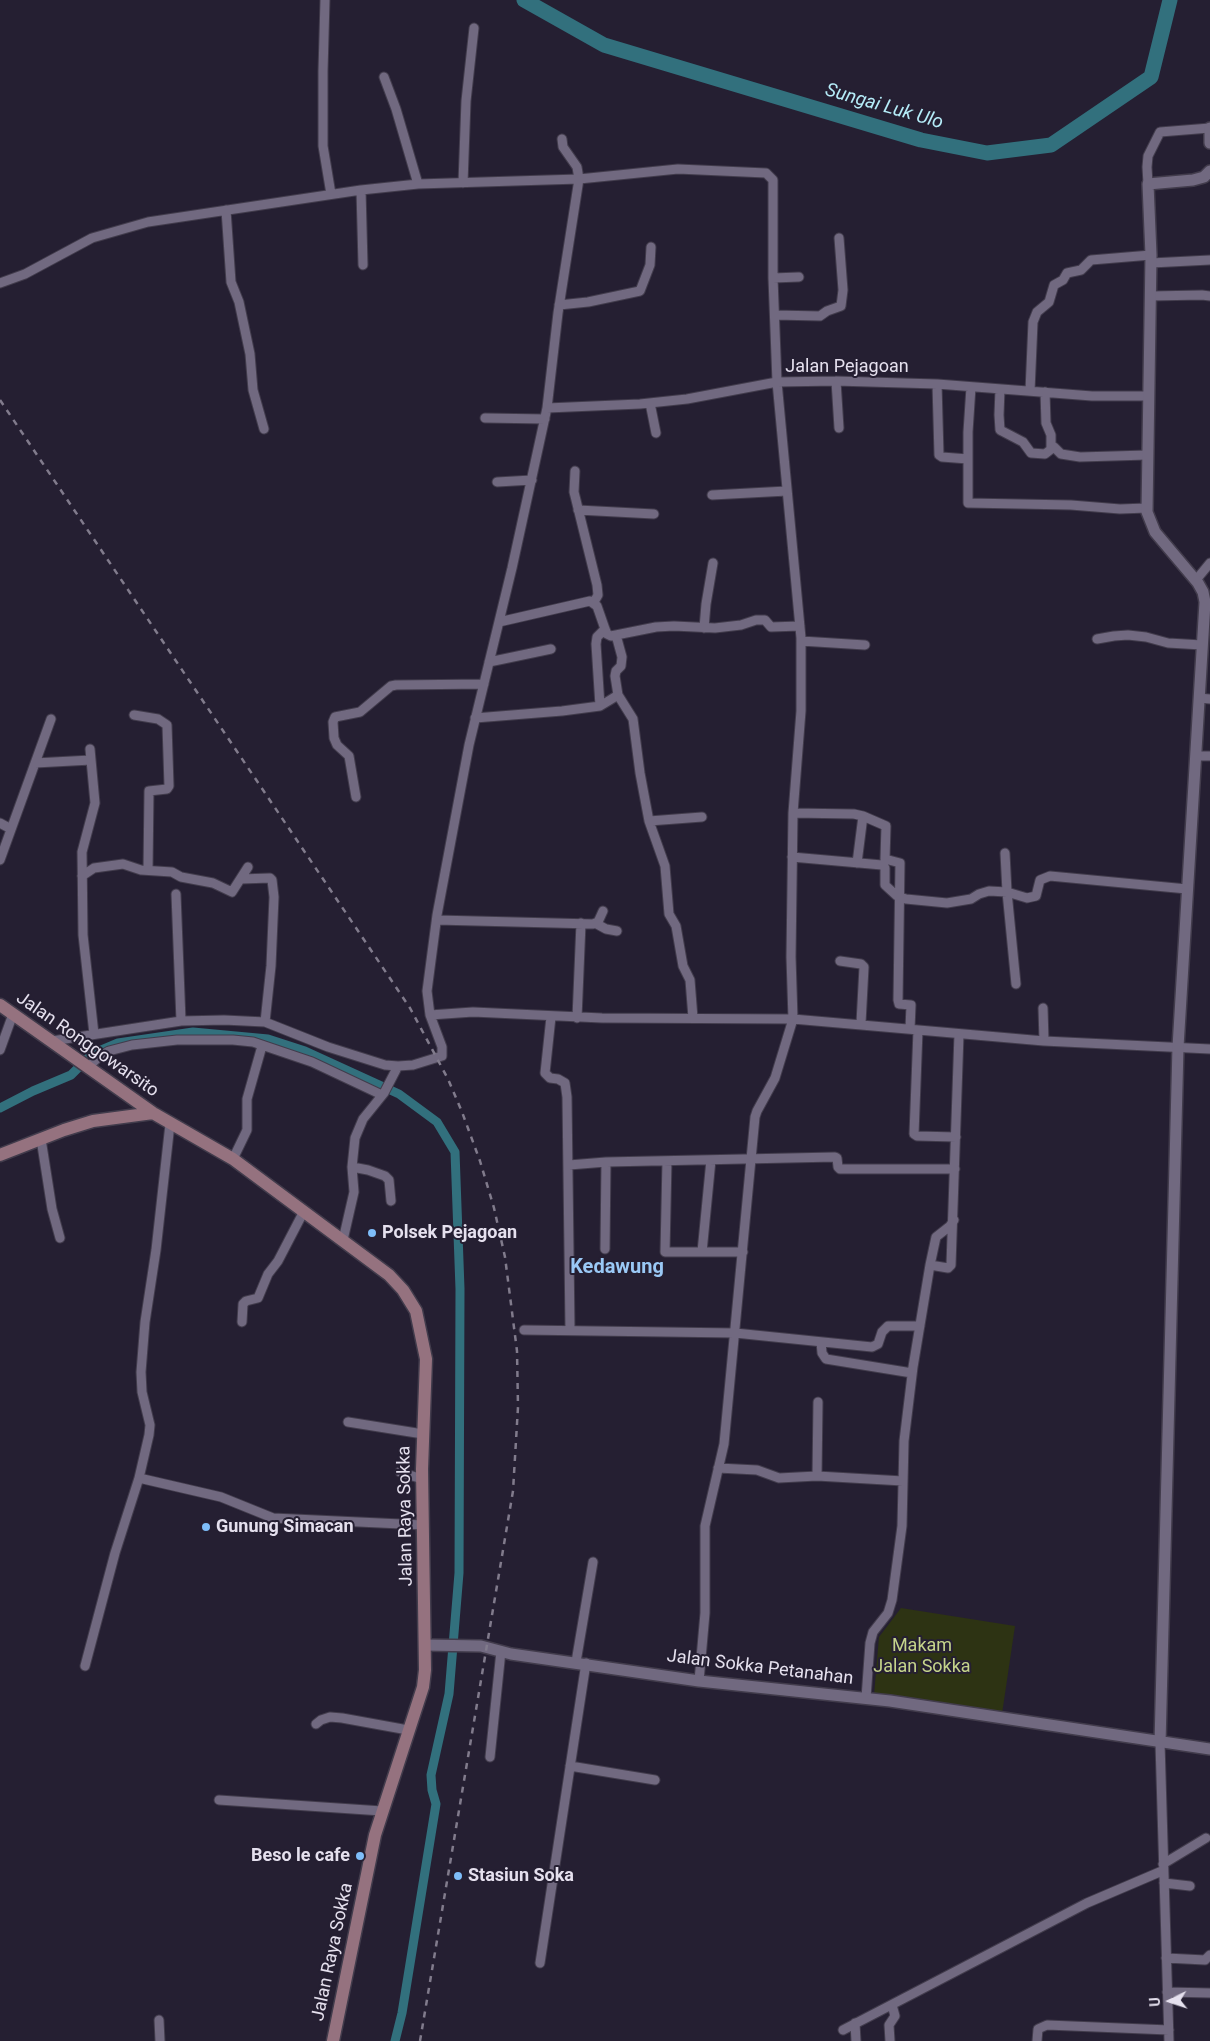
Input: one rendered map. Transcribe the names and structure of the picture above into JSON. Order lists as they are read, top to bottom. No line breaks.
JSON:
{"streets":{"main road":["Jalan Ronggowarsito","Jalan Raya Sokka"],"street":["Jalan Pejagoan","Jalan Sokka Petanahan"]},"crossings":[["Jalan Ronggowarsito","Jalan Raya Sokka"],["Jalan Raya Sokka","Jalan Sokka Petanahan"]],"districts":["Kedawung"],"water":["Sungai Luk Ulo"],"parks":["Makam Jalan Sokka"],"places":["Polsek Pejagoan","Gunung Simacan","Beso le cafe","Stasiun Soka"],"north":"left"}
